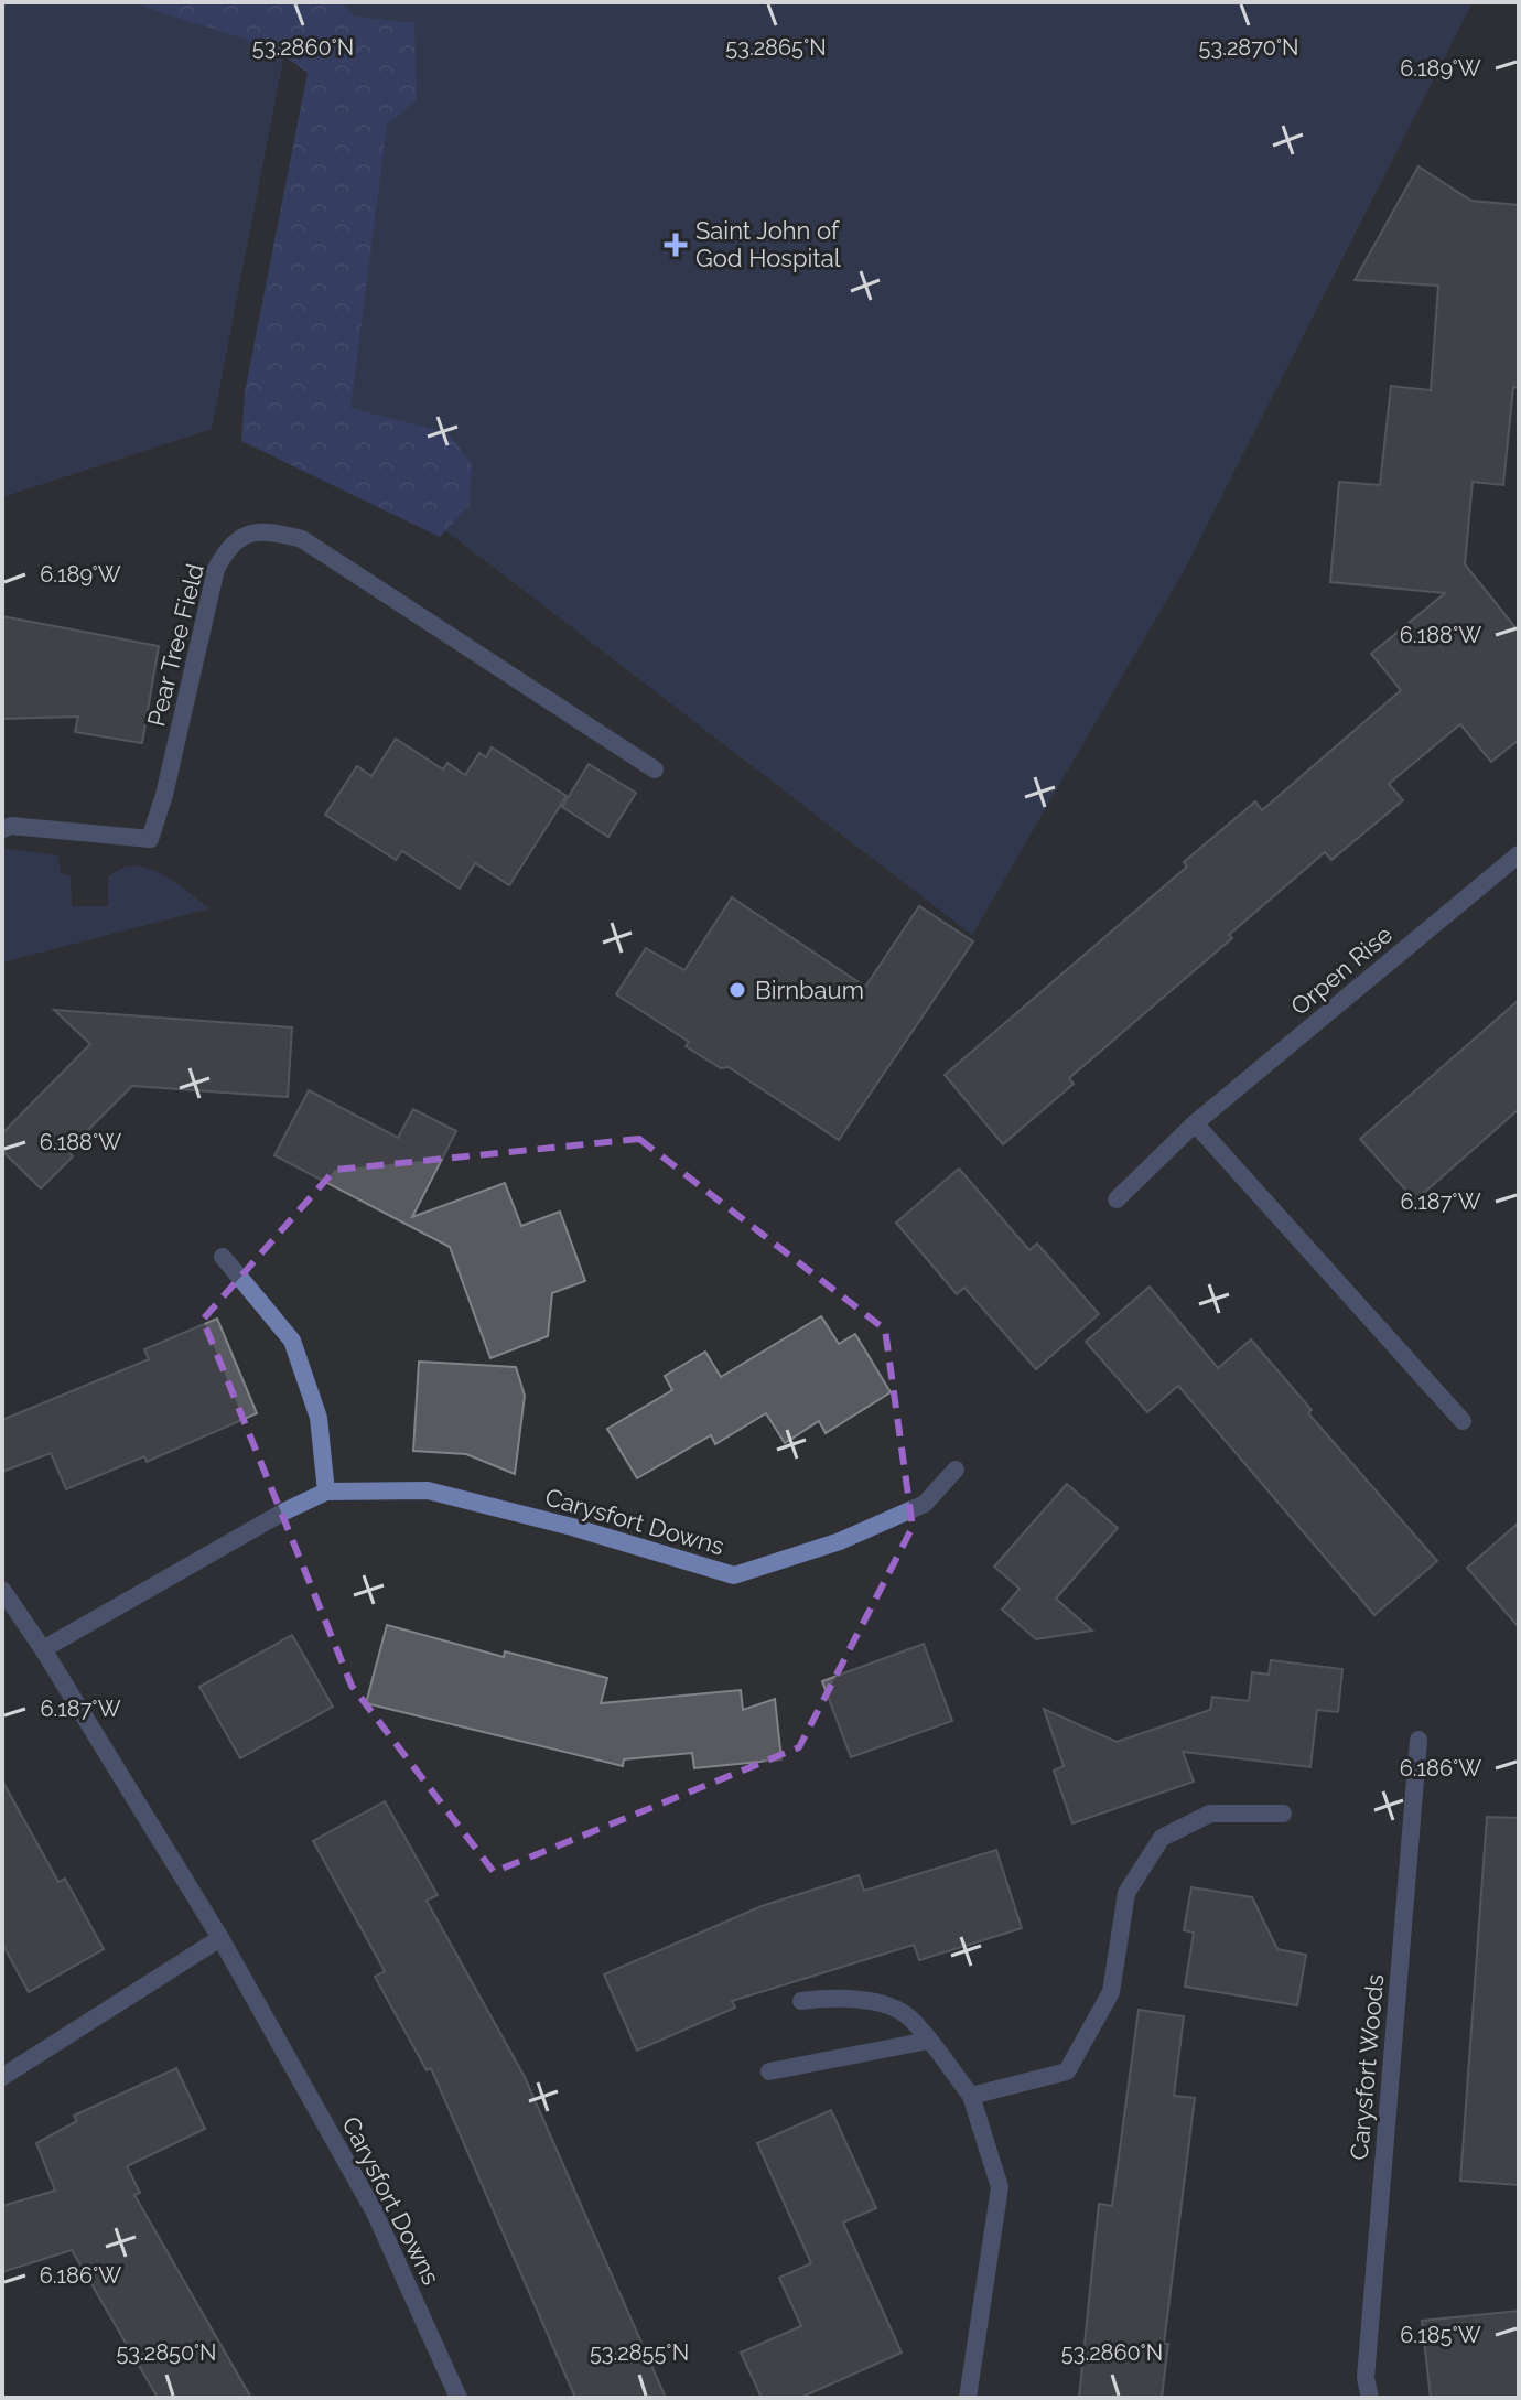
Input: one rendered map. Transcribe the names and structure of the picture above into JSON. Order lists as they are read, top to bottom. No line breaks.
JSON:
{"streets":{"street":["Pear Tree Field","Orpen Rise","Carysfort Downs","Carysfort Woods"]},"places":{"health":["Saint John of God Hospital"],"other":["Birnbaum"]},"coordinates":["53.2860°N","53.2865°N","53.2870°N","6.189°W","6.188°W","6.187°W","6.186°W","6.185°W","53.2850°N","53.2855°N"]}
